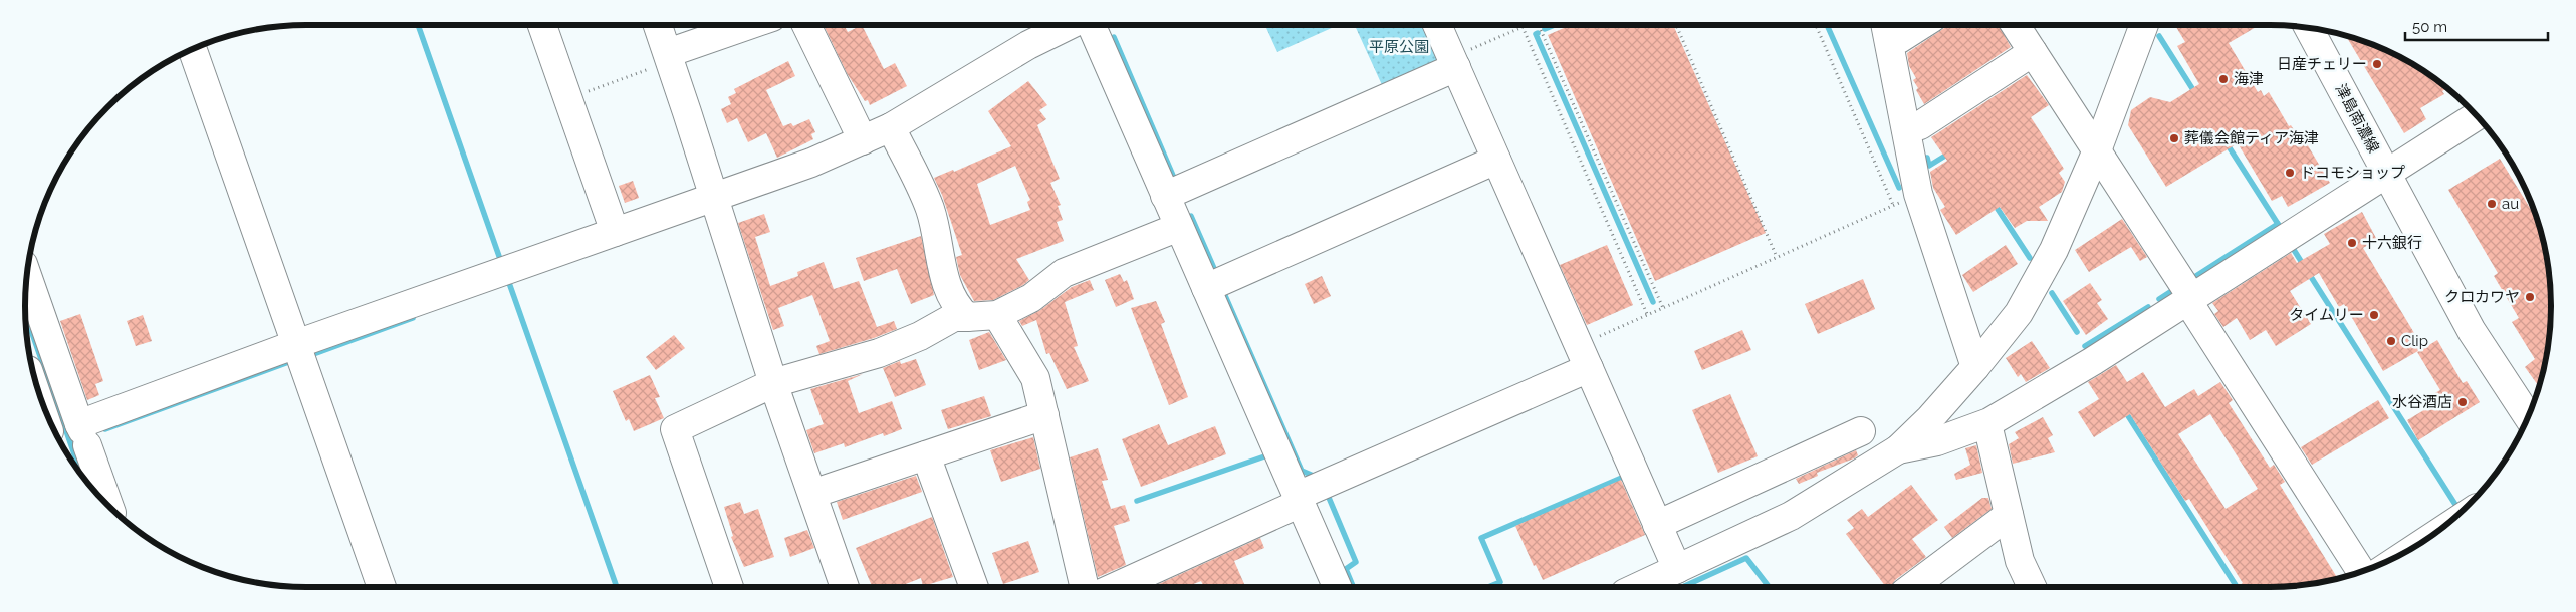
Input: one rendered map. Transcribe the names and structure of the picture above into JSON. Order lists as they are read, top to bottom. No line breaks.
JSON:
{"streets":{"street":["津島南濃線"]},"parks":["平原公園"],"places":["日産チェリー","海津","葬儀会館ティア海津","ドコモショップ","au","十六銀行","クロカワヤ","タイムリー","Clip","水谷酒店"],"scale_bar":"50 m"}
